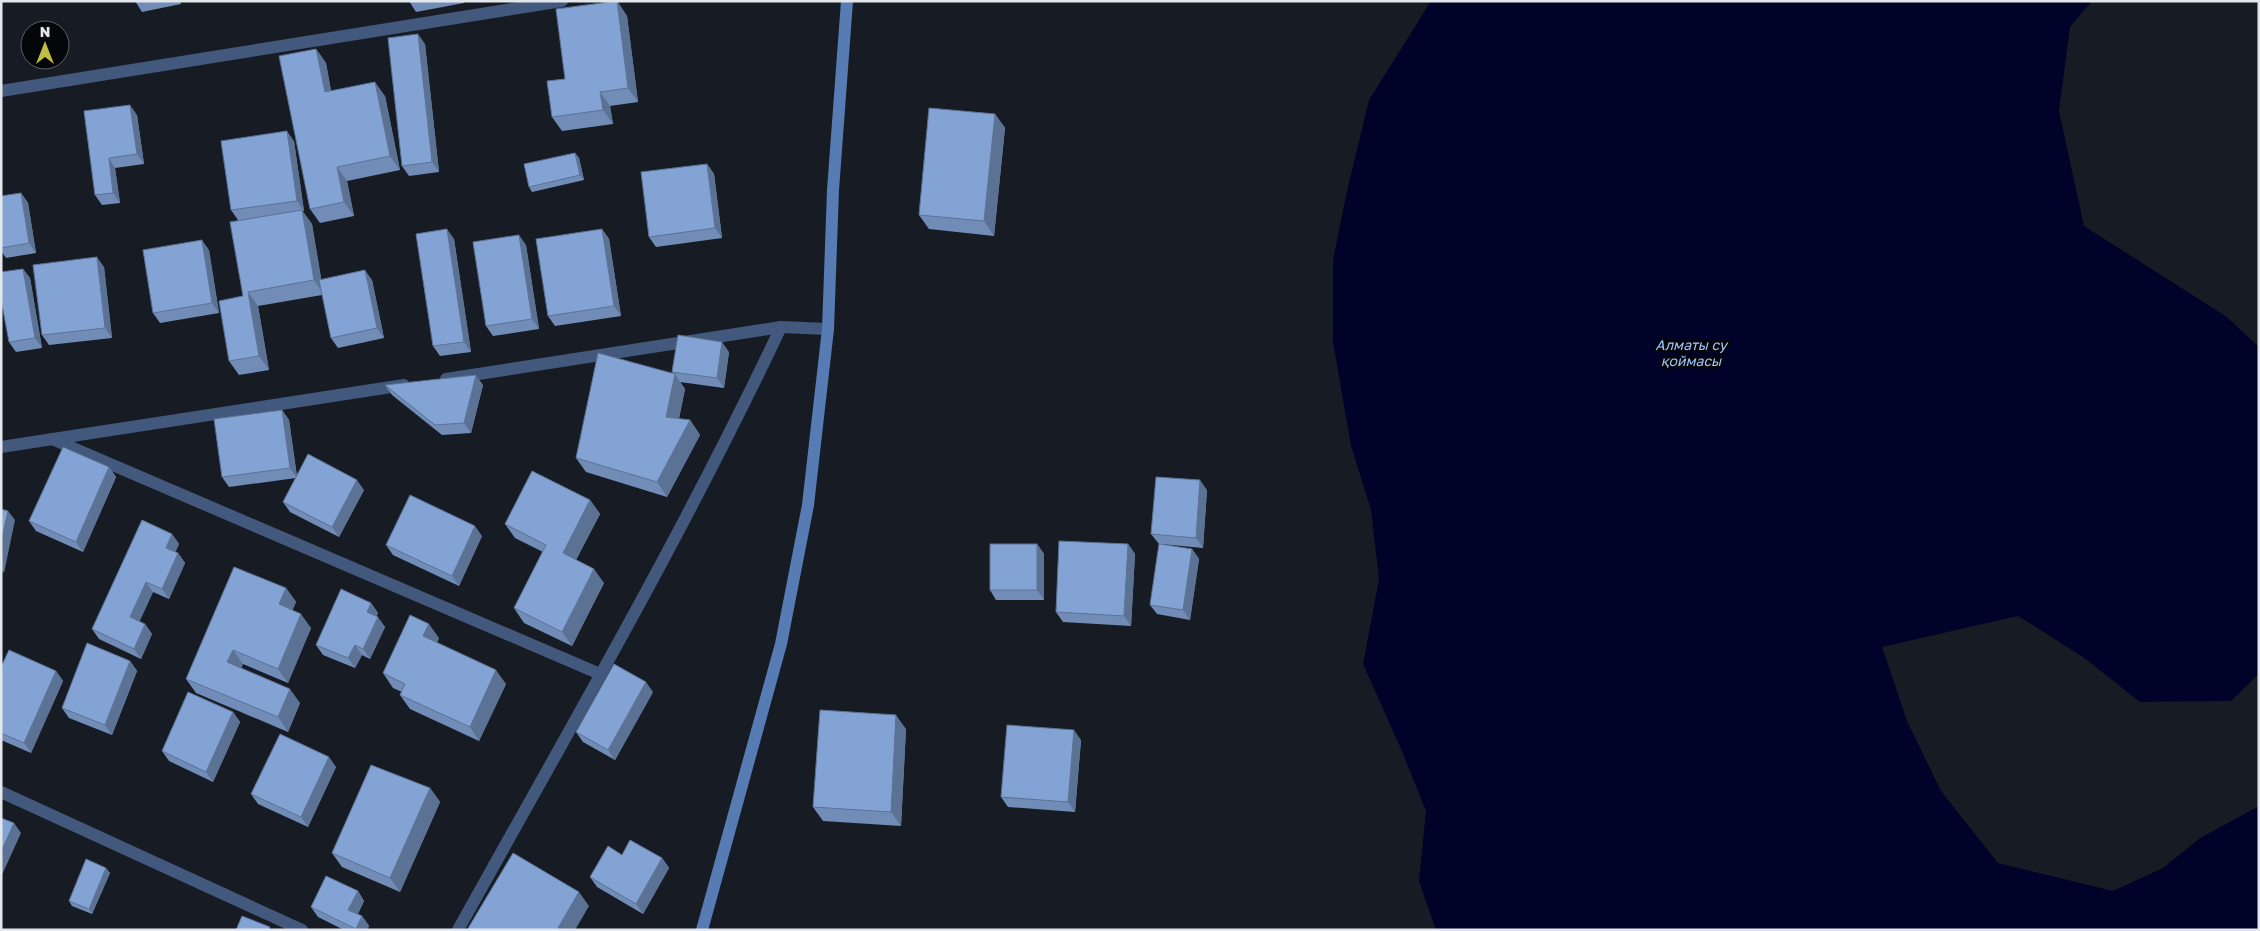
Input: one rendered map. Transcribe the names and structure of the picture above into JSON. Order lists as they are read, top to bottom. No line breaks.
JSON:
{"water":["Алматы су қоймасы"],"north":"top"}
